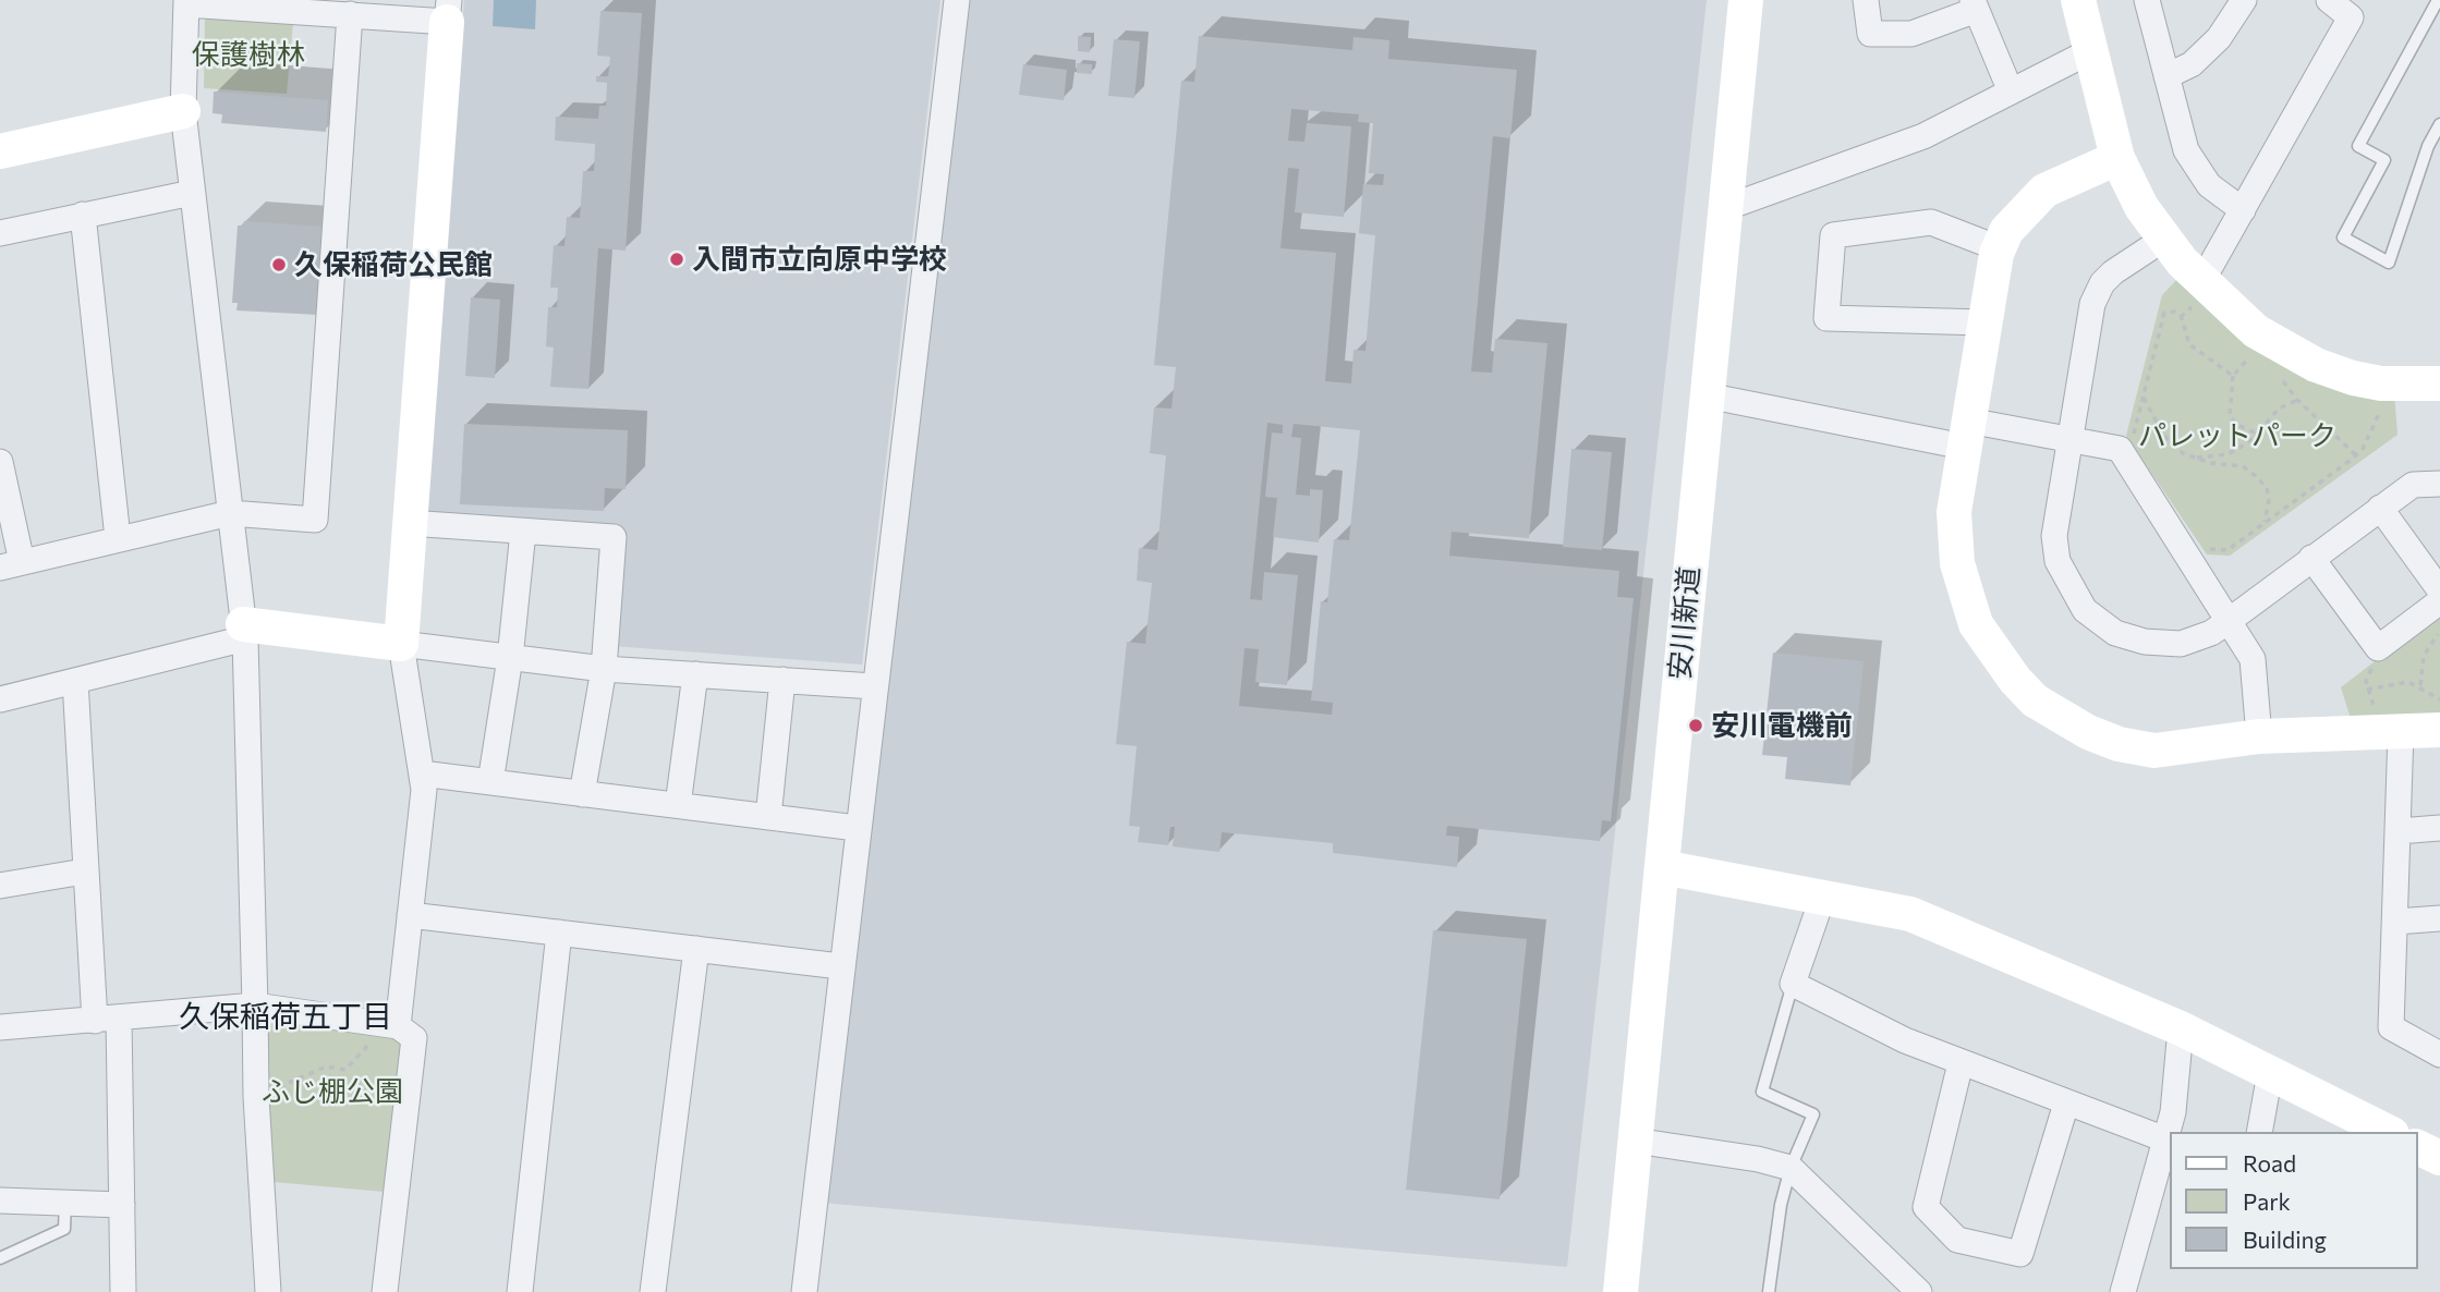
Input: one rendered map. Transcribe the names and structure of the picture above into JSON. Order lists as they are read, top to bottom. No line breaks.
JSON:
{"streets":{"street":["安川新道"]},"districts":["久保稲荷五丁目"],"parks":["保護樹林","パレットパーク","ふじ棚公園"],"places":["入間市立向原中学校","久保稲荷公民館","安川電機前"],"legend":["Road","Park","Building"]}
